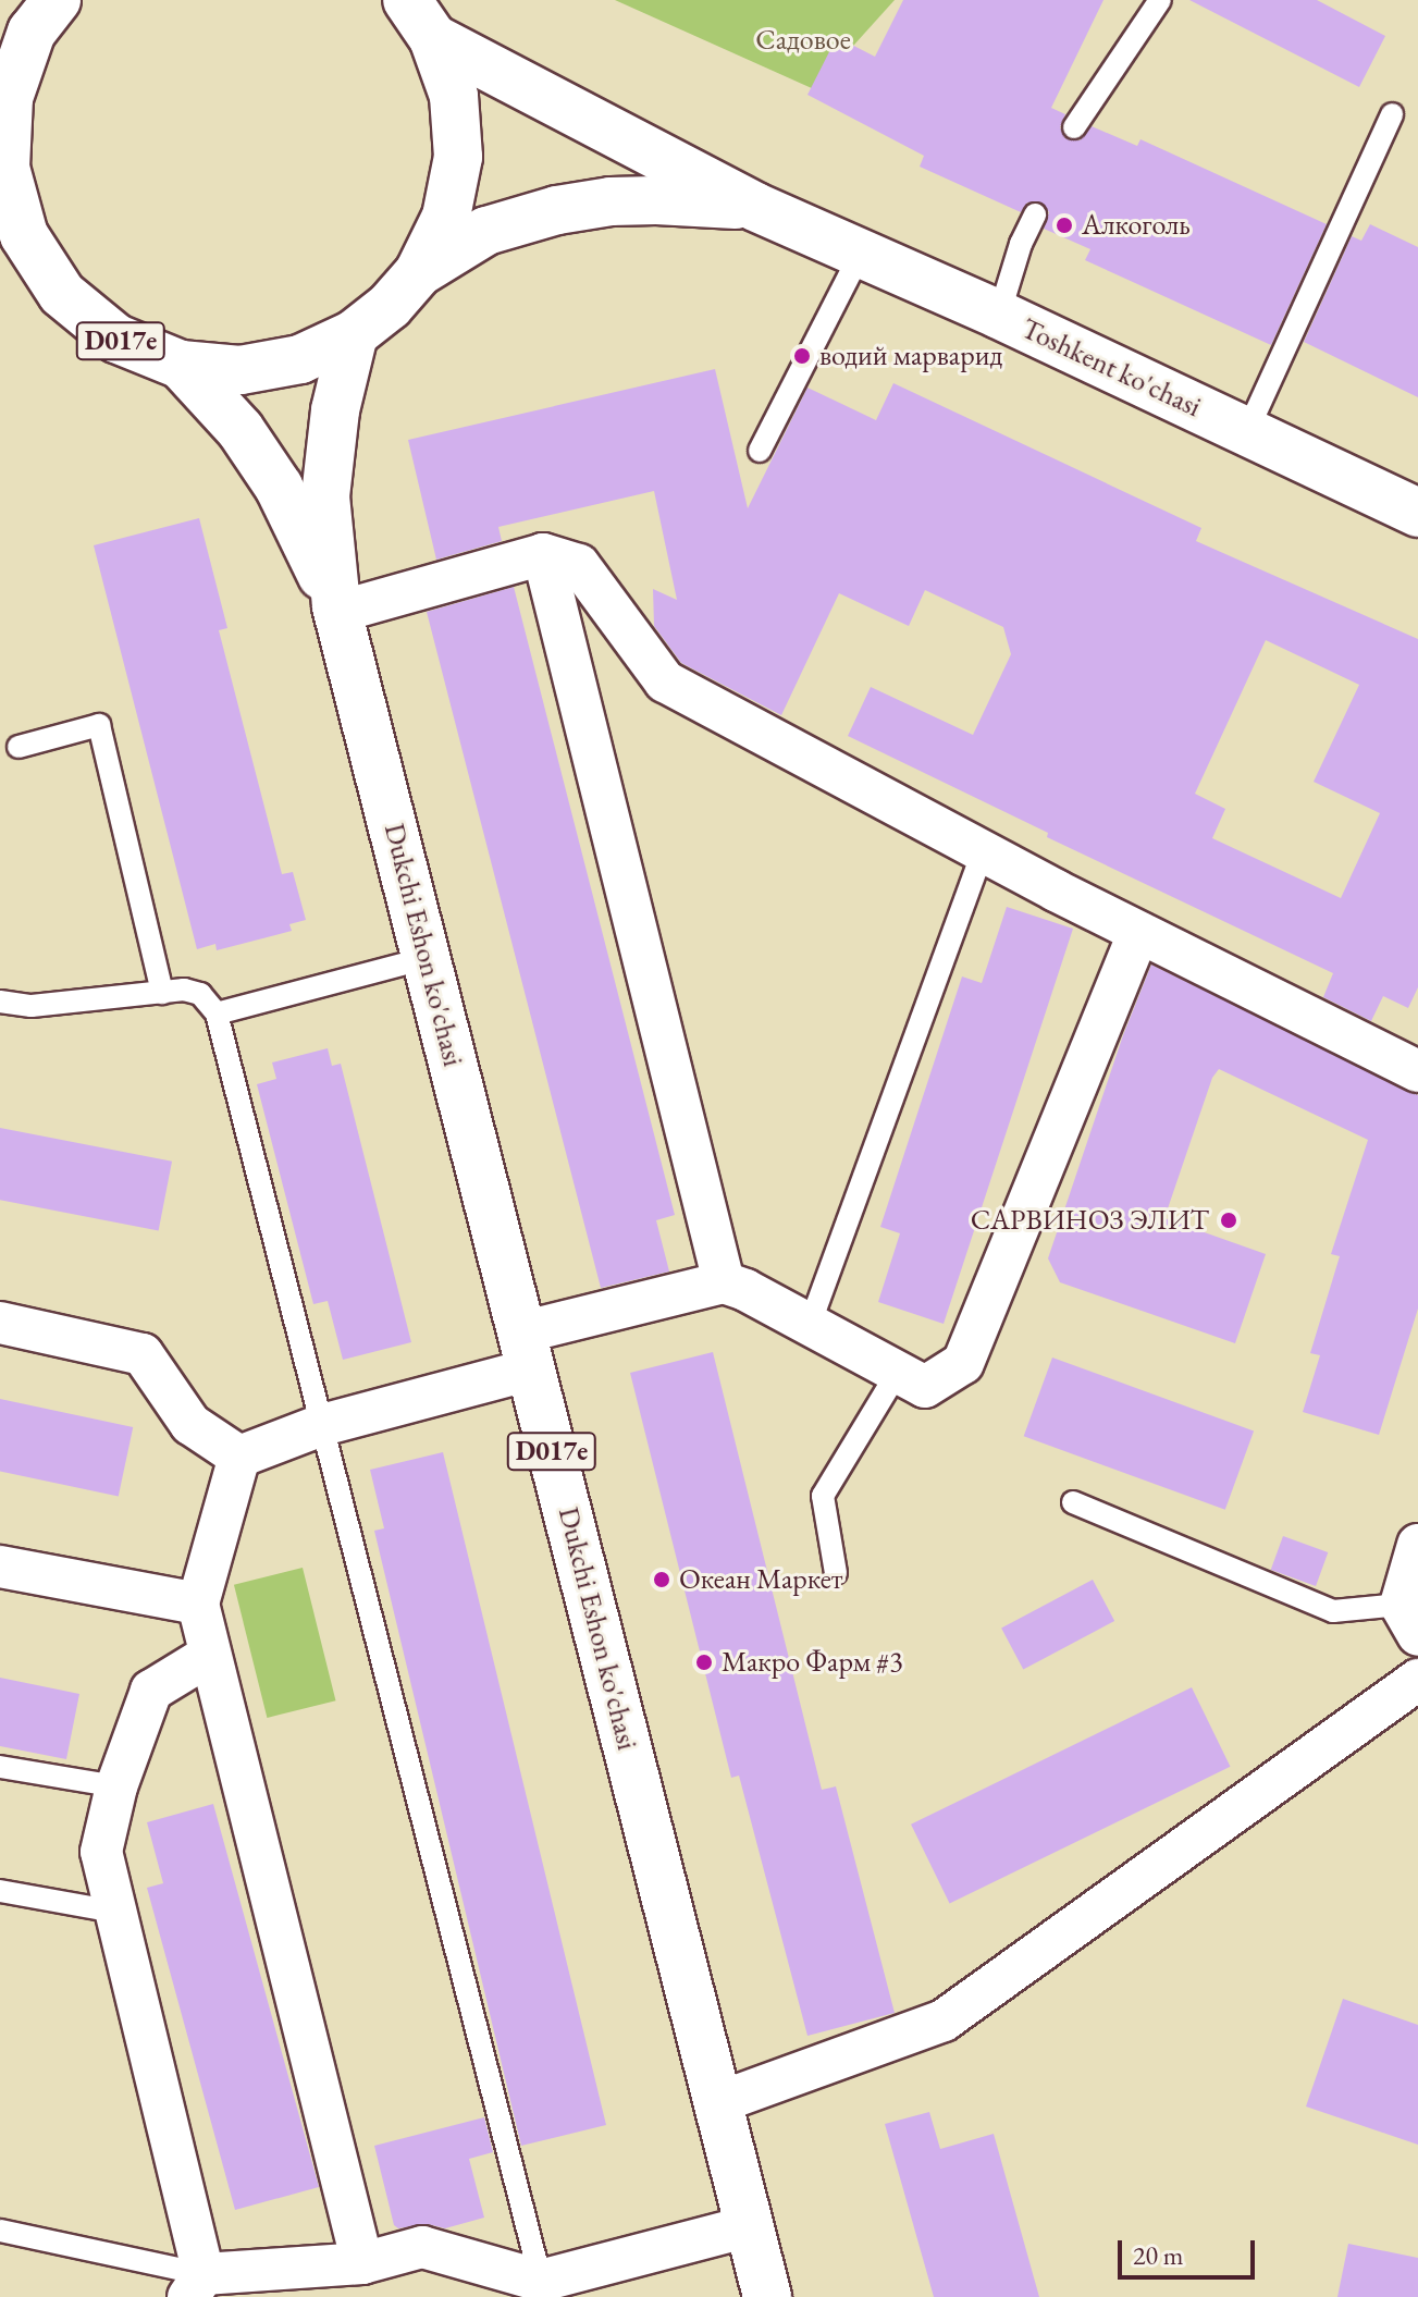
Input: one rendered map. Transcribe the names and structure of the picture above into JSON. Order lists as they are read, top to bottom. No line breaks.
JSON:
{"streets":{"main road":["D017e","Toshkent ko'chasi","Dukchi Eshon ko'chasi"]},"crossings":[["D017e","Toshkent ko'chasi"],["D017e","Dukchi Eshon ko'chasi"]],"parks":["Садовое"],"places":["Алкоголь","водий марварид","САРВИНОЗ ЭЛИТ","Океан Маркет","Макро Фарм #3"],"scale_bar":"20 m"}
